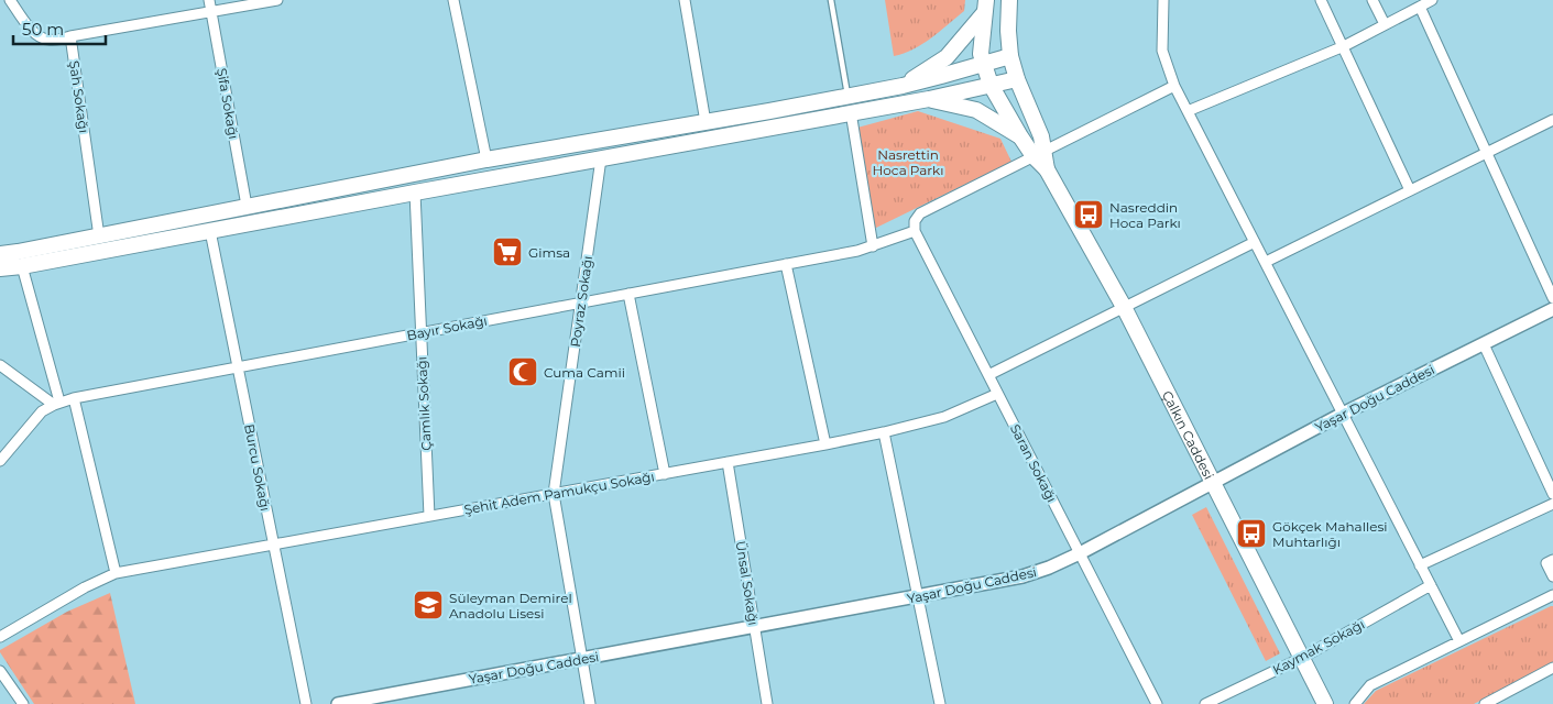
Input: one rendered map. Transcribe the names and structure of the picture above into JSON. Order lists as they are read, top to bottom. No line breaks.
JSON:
{"streets":{"main road":["Çalkın Caddesi"],"street":["Şah Sokağı","Şifa Sokağı","Poyraz Sokağı","Bayır Sokağı","Yaşar Doğu Caddesi","Çamlık Sokağı","Saran Sokağı","Burcu Sokağı","Şehit Adem Pamukçu Sokağı","Ünsal Sokağı","Kaymak Sokağı"]},"crossings":[["Poyraz Sokağı","Bayır Sokağı"],["Poyraz Sokağı","Yaşar Doğu Caddesi"],["Poyraz Sokağı","Şehit Adem Pamukçu Sokağı"],["Bayır Sokağı","Çamlık Sokağı"],["Bayır Sokağı","Çalkın Caddesi"],["Bayır Sokağı","Saran Sokağı"],["Bayır Sokağı","Burcu Sokağı"],["Yaşar Doğu Caddesi","Çalkın Caddesi"],["Yaşar Doğu Caddesi","Saran Sokağı"],["Yaşar Doğu Caddesi","Ünsal Sokağı"],["Çamlık Sokağı","Şehit Adem Pamukçu Sokağı"],["Çalkın Caddesi","Kaymak Sokağı"],["Saran Sokağı","Şehit Adem Pamukçu Sokağı"],["Burcu Sokağı","Şehit Adem Pamukçu Sokağı"],["Şehit Adem Pamukçu Sokağı","Ünsal Sokağı"]],"parks":["Nasrettin Hoca Parkı"],"places":{"bus stop":["Nasreddin Hoca Parkı","Gökçek Mahallesi Muhtarlığı"],"supermarket":["Gimsa"],"mosque":["Cuma Camii"],"school or university":["Süleyman Demirel Anadolu Lisesi"]},"scale_bar":"50 m"}
